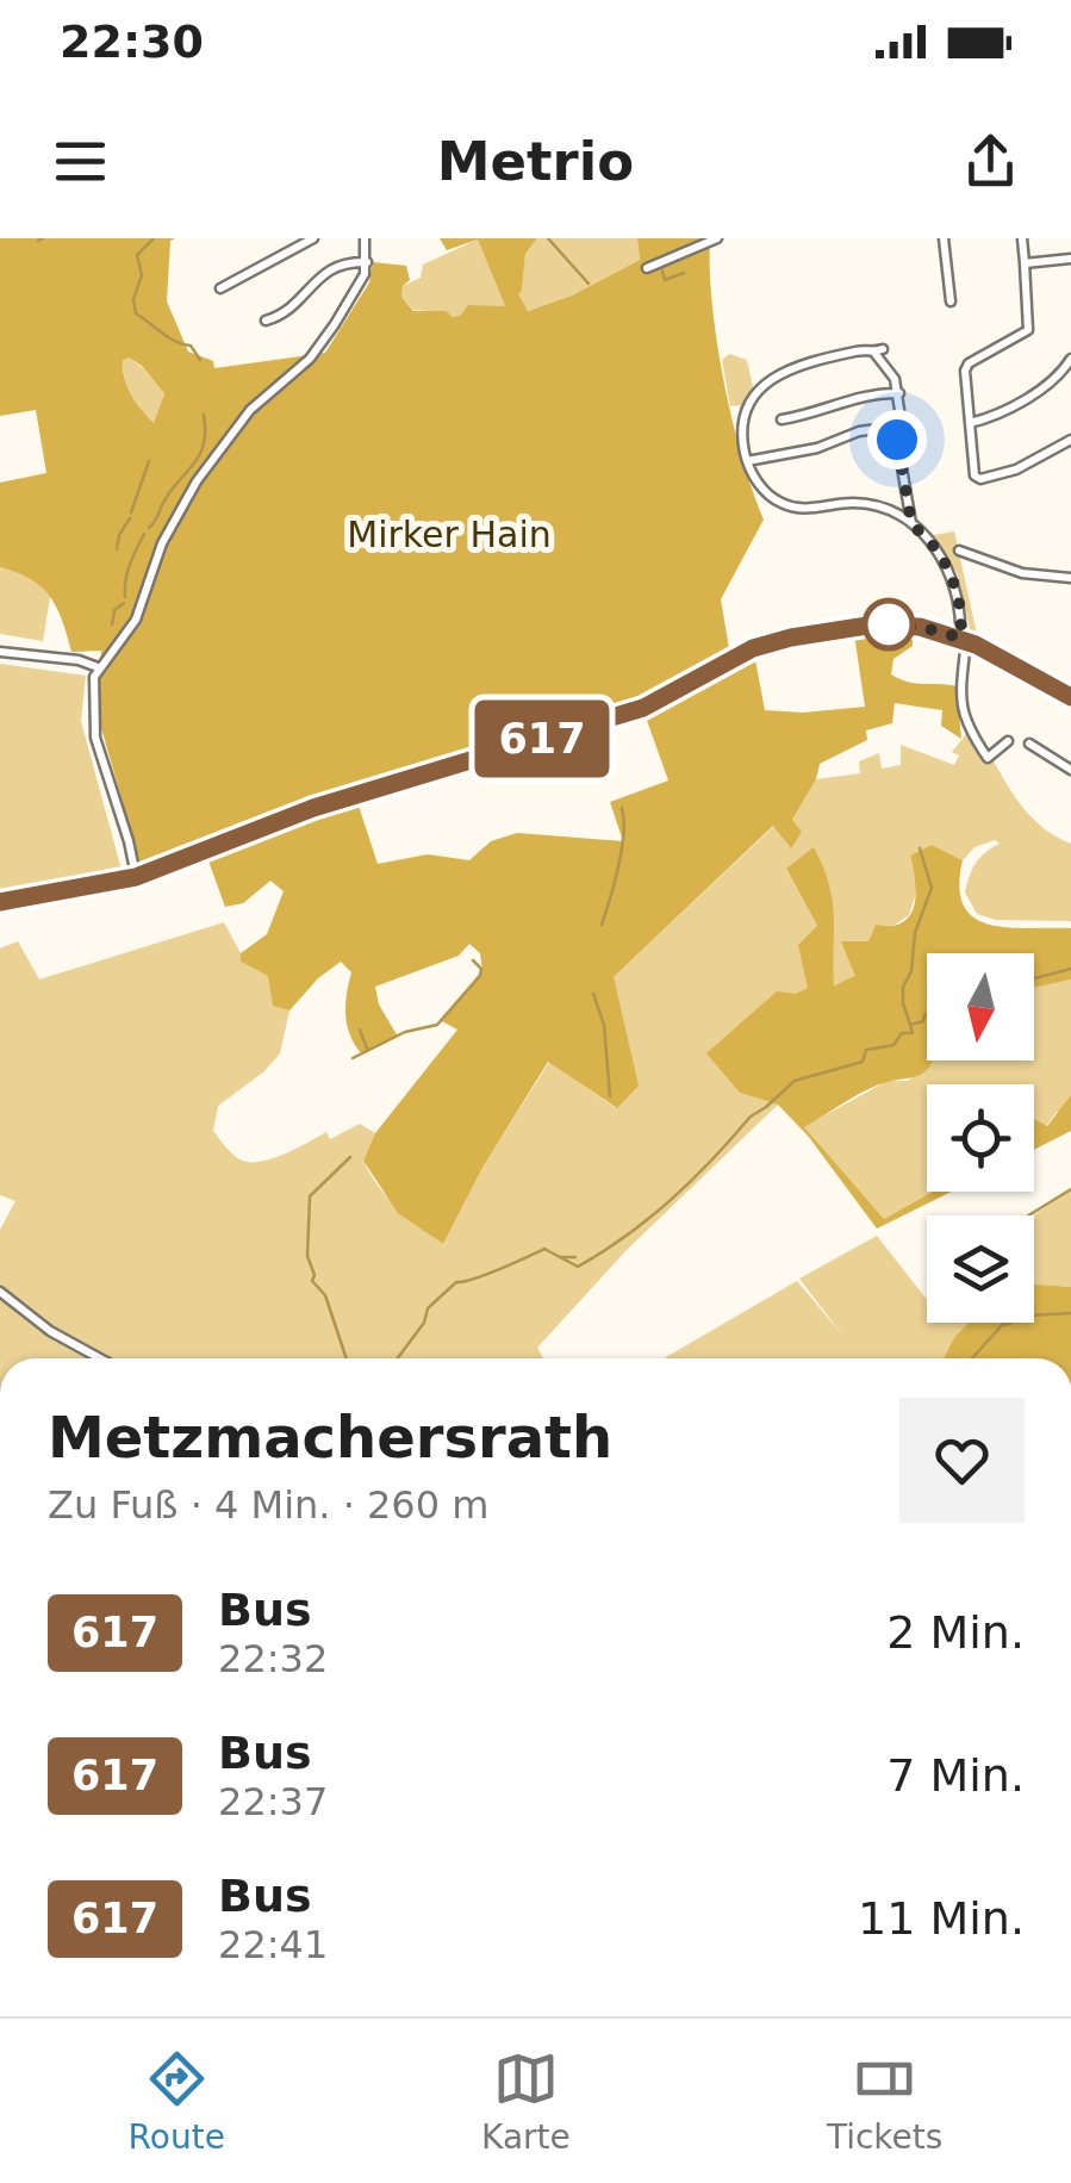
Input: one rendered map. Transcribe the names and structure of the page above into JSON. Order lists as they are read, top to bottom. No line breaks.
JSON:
{"parks":["Mirker Hain"],"lines":["bus line 617"],"north":"bottom","page":{"status":"22:30","header":"Metrio","on_map":"617","heading":["Metzmachersrath","Zu Fuß · 4 Min. · 260 m"],"list":[{"mark":"617","name":"Bus","note":"22:32","value":"2 Min."},{"mark":"617","name":"Bus","note":"22:37","value":"7 Min."},{"mark":"617","name":"Bus","note":"22:41","value":"11 Min."}],"tabs":["Route","Karte","Tickets"]}}
